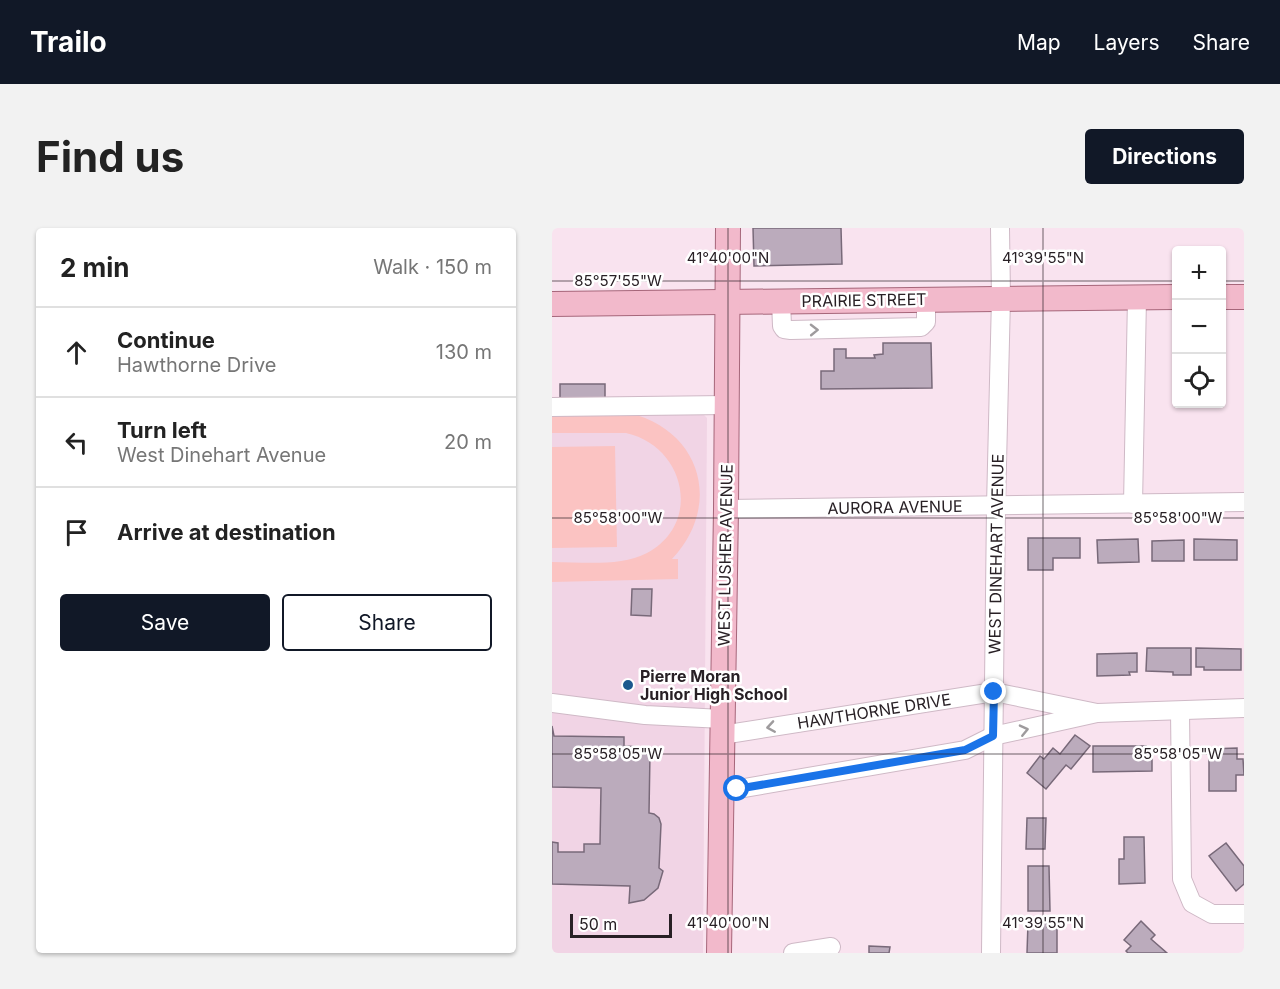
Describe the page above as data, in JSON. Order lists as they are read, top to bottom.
{
  "streets": {
    "main road": ["PRAIRIE STREET", "WEST LUSHER AVENUE"],
    "street": ["AURORA AVENUE", "WEST DINEHART AVENUE", "HAWTHORNE DRIVE"]
  },
  "crossings": [
    ["PRAIRIE STREET", "WEST DINEHART AVENUE"],
    ["PRAIRIE STREET", "WEST LUSHER AVENUE"],
    ["AURORA AVENUE", "WEST DINEHART AVENUE"],
    ["AURORA AVENUE", "WEST LUSHER AVENUE"],
    ["WEST DINEHART AVENUE", "HAWTHORNE DRIVE"],
    ["WEST LUSHER AVENUE", "HAWTHORNE DRIVE"]
  ],
  "places": ["Pierre Moran Junior High School"],
  "scale_bar": "50 m",
  "page": {
    "header": "Trailo",
    "nav": ["Map", "Layers", "Share"],
    "buttons": [
      "Directions",
      ["Save", "Share"]
    ],
    "title": "Find us",
    "heading": ["2 min", "Walk · 150 m"],
    "map_buttons": ["+", "−"],
    "list": [
      ["Continue", "Hawthorne Drive", "130 m"],
      ["Turn left", "West Dinehart Avenue", "20 m"],
      "Arrive at destination"
    ],
    "scale": "50 m"
  },
  "coordinates": [
    "41°40'00\"N",
    "41°39'55\"N",
    "85°57'55\"W",
    "85°58'00\"W",
    "85°58'05\"W"
  ]
}
